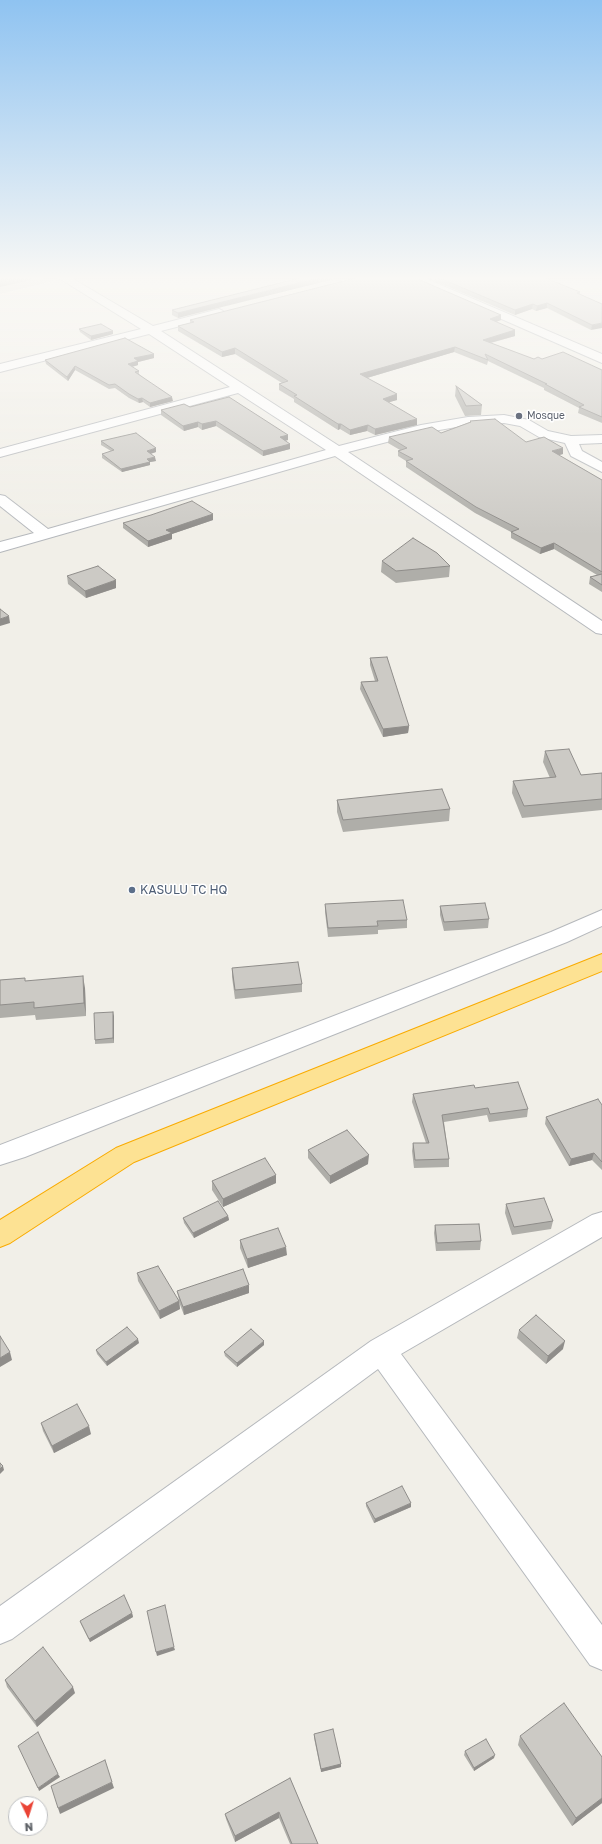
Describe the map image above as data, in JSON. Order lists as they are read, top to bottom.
{
  "places": ["Mosque", "KASULU TC HQ"],
  "north": "bottom"
}
